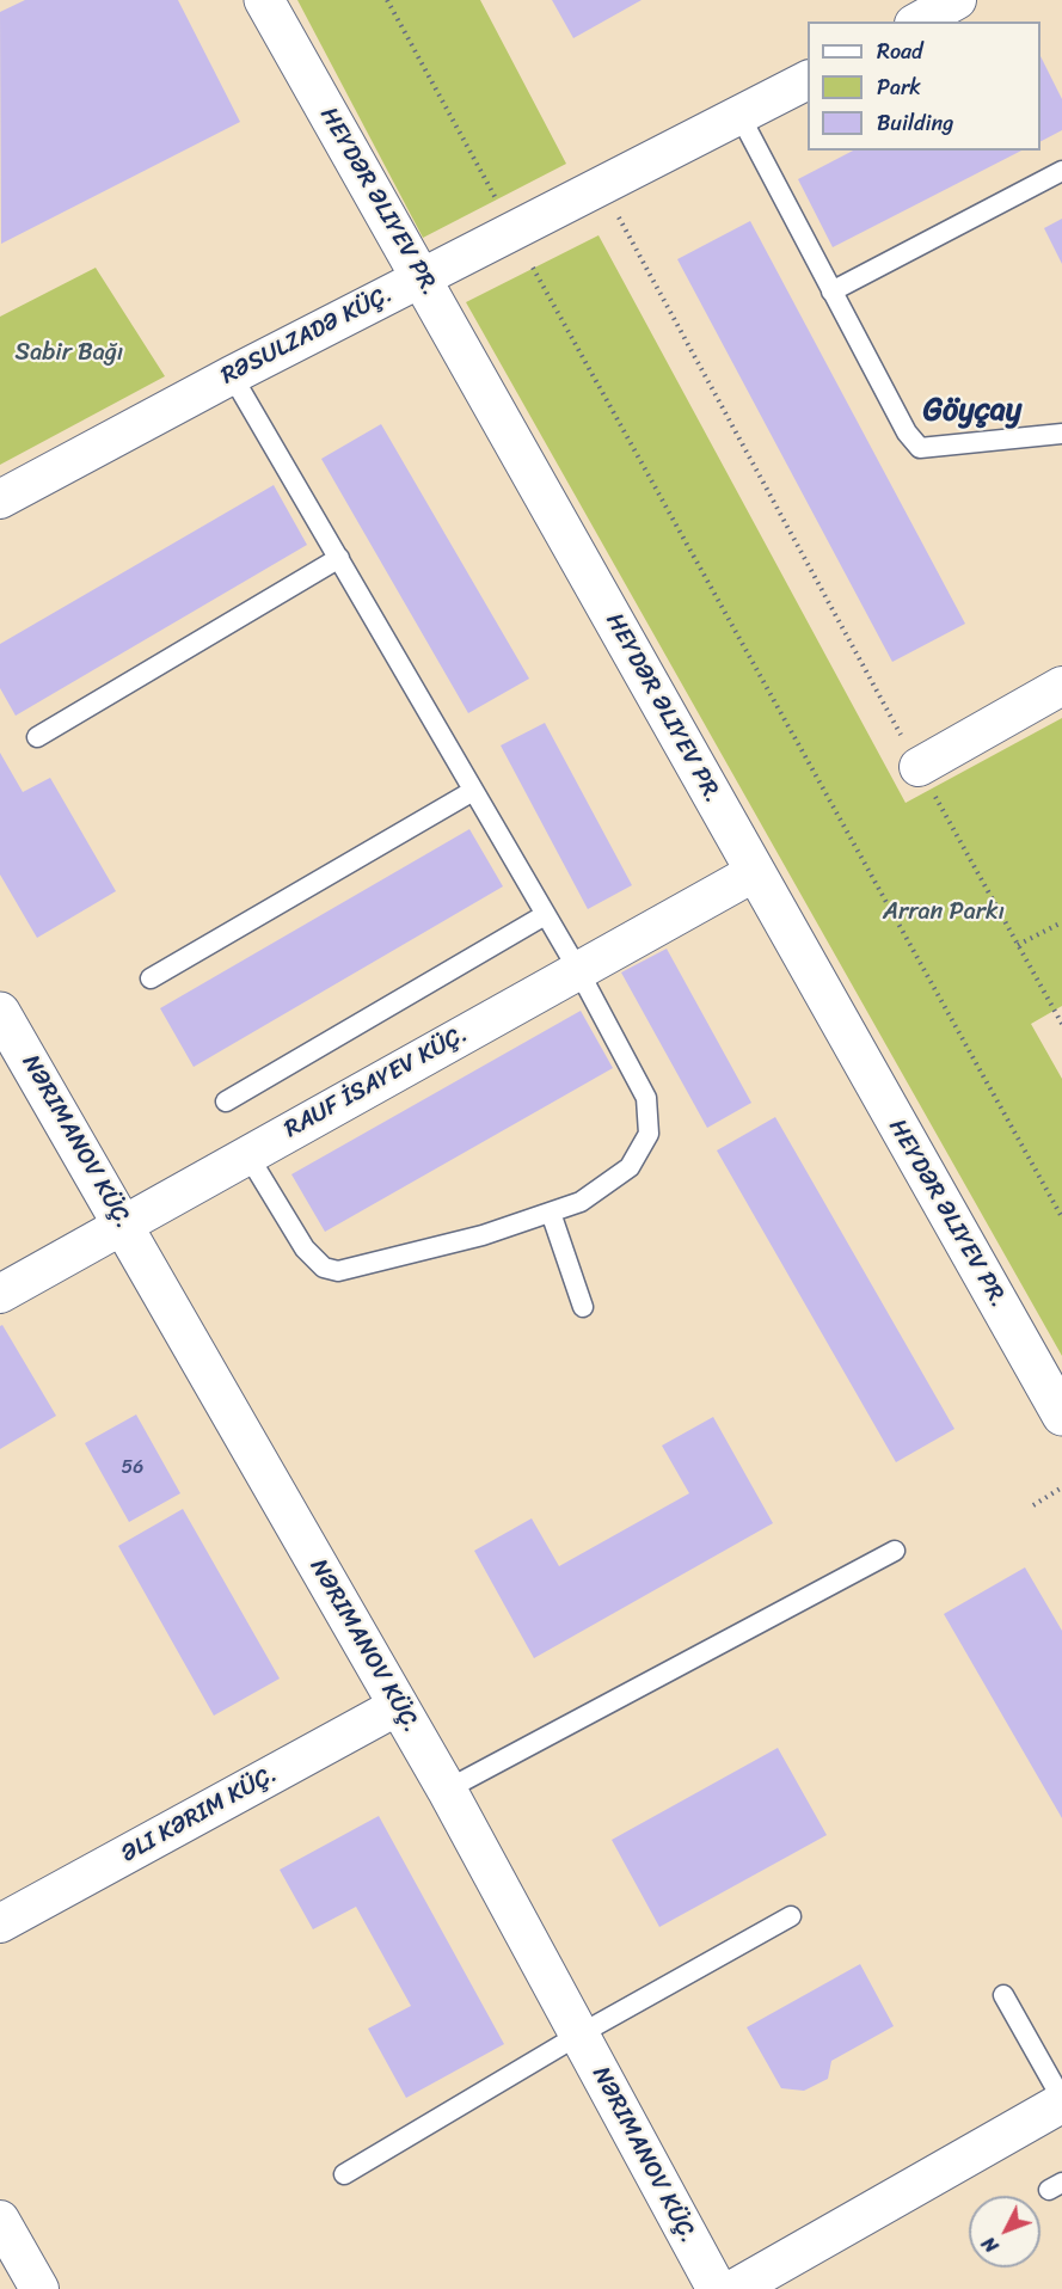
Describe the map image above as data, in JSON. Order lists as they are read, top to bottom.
{
  "streets": {
    "main road": ["HEYDƏR ƏLIYEV PR.", "NƏRIMANOV KÜÇ."],
    "street": ["RƏSULZADƏ KÜÇ.", "RAUF İSAYEV KÜÇ.", "ƏLI KƏRIM KÜÇ."]
  },
  "crossings": [
    ["HEYDƏR ƏLIYEV PR.", "RƏSULZADƏ KÜÇ."],
    ["HEYDƏR ƏLIYEV PR.", "RAUF İSAYEV KÜÇ."],
    ["RAUF İSAYEV KÜÇ.", "NƏRIMANOV KÜÇ."],
    ["NƏRIMANOV KÜÇ.", "ƏLI KƏRIM KÜÇ."]
  ],
  "districts": ["Göyçay"],
  "parks": ["Sabir Bağı", "Arran Parkı"],
  "house_numbers": ["56"],
  "legend": ["Road", "Park", "Building"],
  "north": "bottom left"
}
